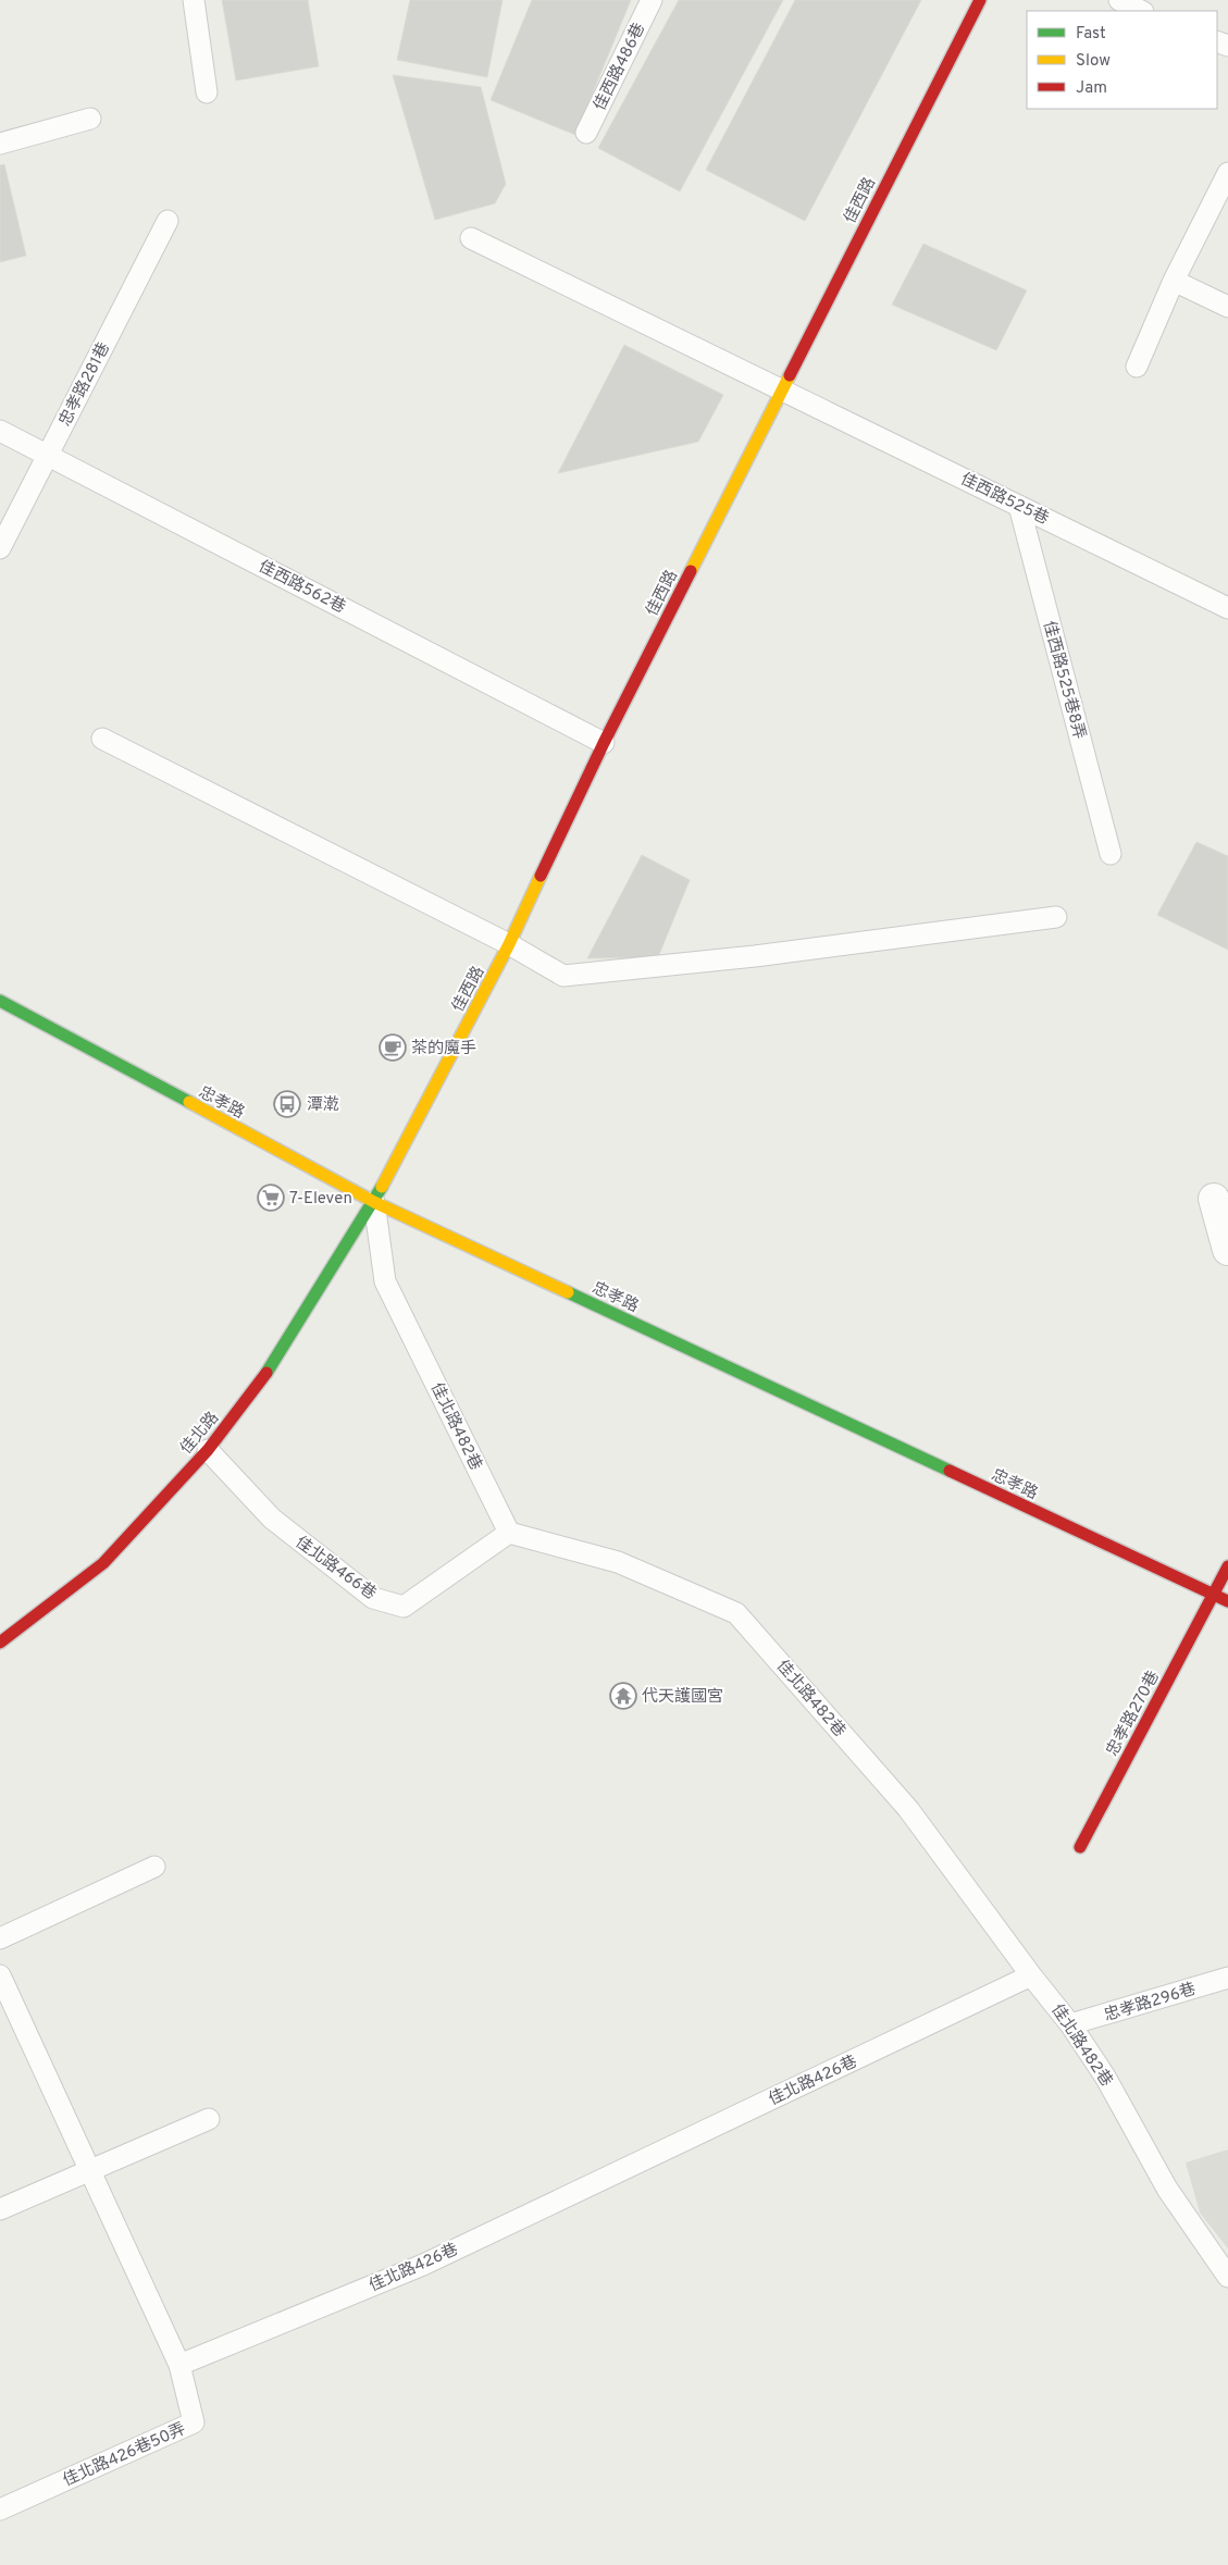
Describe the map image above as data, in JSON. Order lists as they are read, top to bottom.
{
  "streets": {
    "street": [
      "佳西路",
      "忠孝路",
      "佳北路",
      "忠孝路270巷"
    ],
    "lane": [
      "佳西路486巷",
      "忠孝路281巷",
      "佳西路525巷",
      "佳西路562巷",
      "佳西路525巷8弄",
      "佳北路482巷",
      "佳北路466巷",
      "忠孝路296巷",
      "佳北路426巷",
      "佳北路426巷50弄"
    ]
  },
  "crossings": [
    ["佳西路", "佳西路525巷"],
    ["佳西路", "佳西路562巷"],
    ["佳西路", "忠孝路"],
    ["佳西路", "佳北路482巷"],
    ["佳西路", "佳北路"],
    ["忠孝路281巷", "佳西路562巷"],
    ["佳西路525巷", "佳西路525巷8弄"],
    ["忠孝路", "佳北路482巷"],
    ["忠孝路", "佳北路"],
    ["忠孝路", "忠孝路270巷"],
    ["佳北路482巷", "佳北路"],
    ["佳北路482巷", "佳北路466巷"],
    ["佳北路482巷", "忠孝路296巷"],
    ["佳北路482巷", "佳北路426巷"],
    ["佳北路", "佳北路466巷"],
    ["佳北路426巷", "佳北路426巷50弄"]
  ],
  "places": {
    "cafe": ["茶的魔手"],
    "bus stop": ["潭漧"],
    "supermarket": ["7-Eleven"],
    "temple": ["代天護國宮"]
  },
  "legend": ["Fast", "Slow", "Jam"]
}
